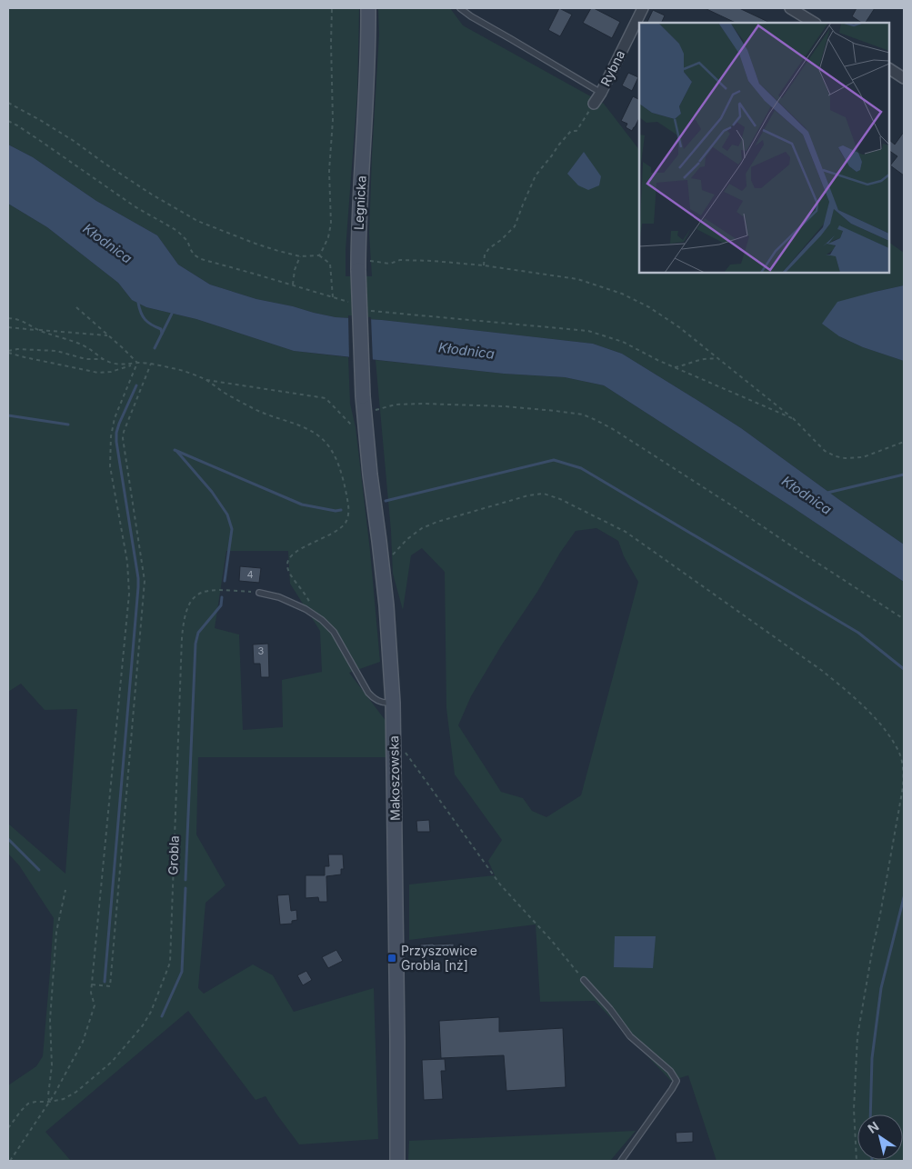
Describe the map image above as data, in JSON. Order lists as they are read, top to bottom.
{
  "streets": {
    "main road": ["Legnicka", "Makoszowska"],
    "street": ["Rybna"],
    "path": ["Grobla"]
  },
  "crossings": [
    ["Legnicka", "Makoszowska"]
  ],
  "water": ["Kłodnica"],
  "places": {
    "transit": ["Przyszowice Grobla [nż]"]
  },
  "house_numbers": ["4", "3"],
  "north": "top left"
}
